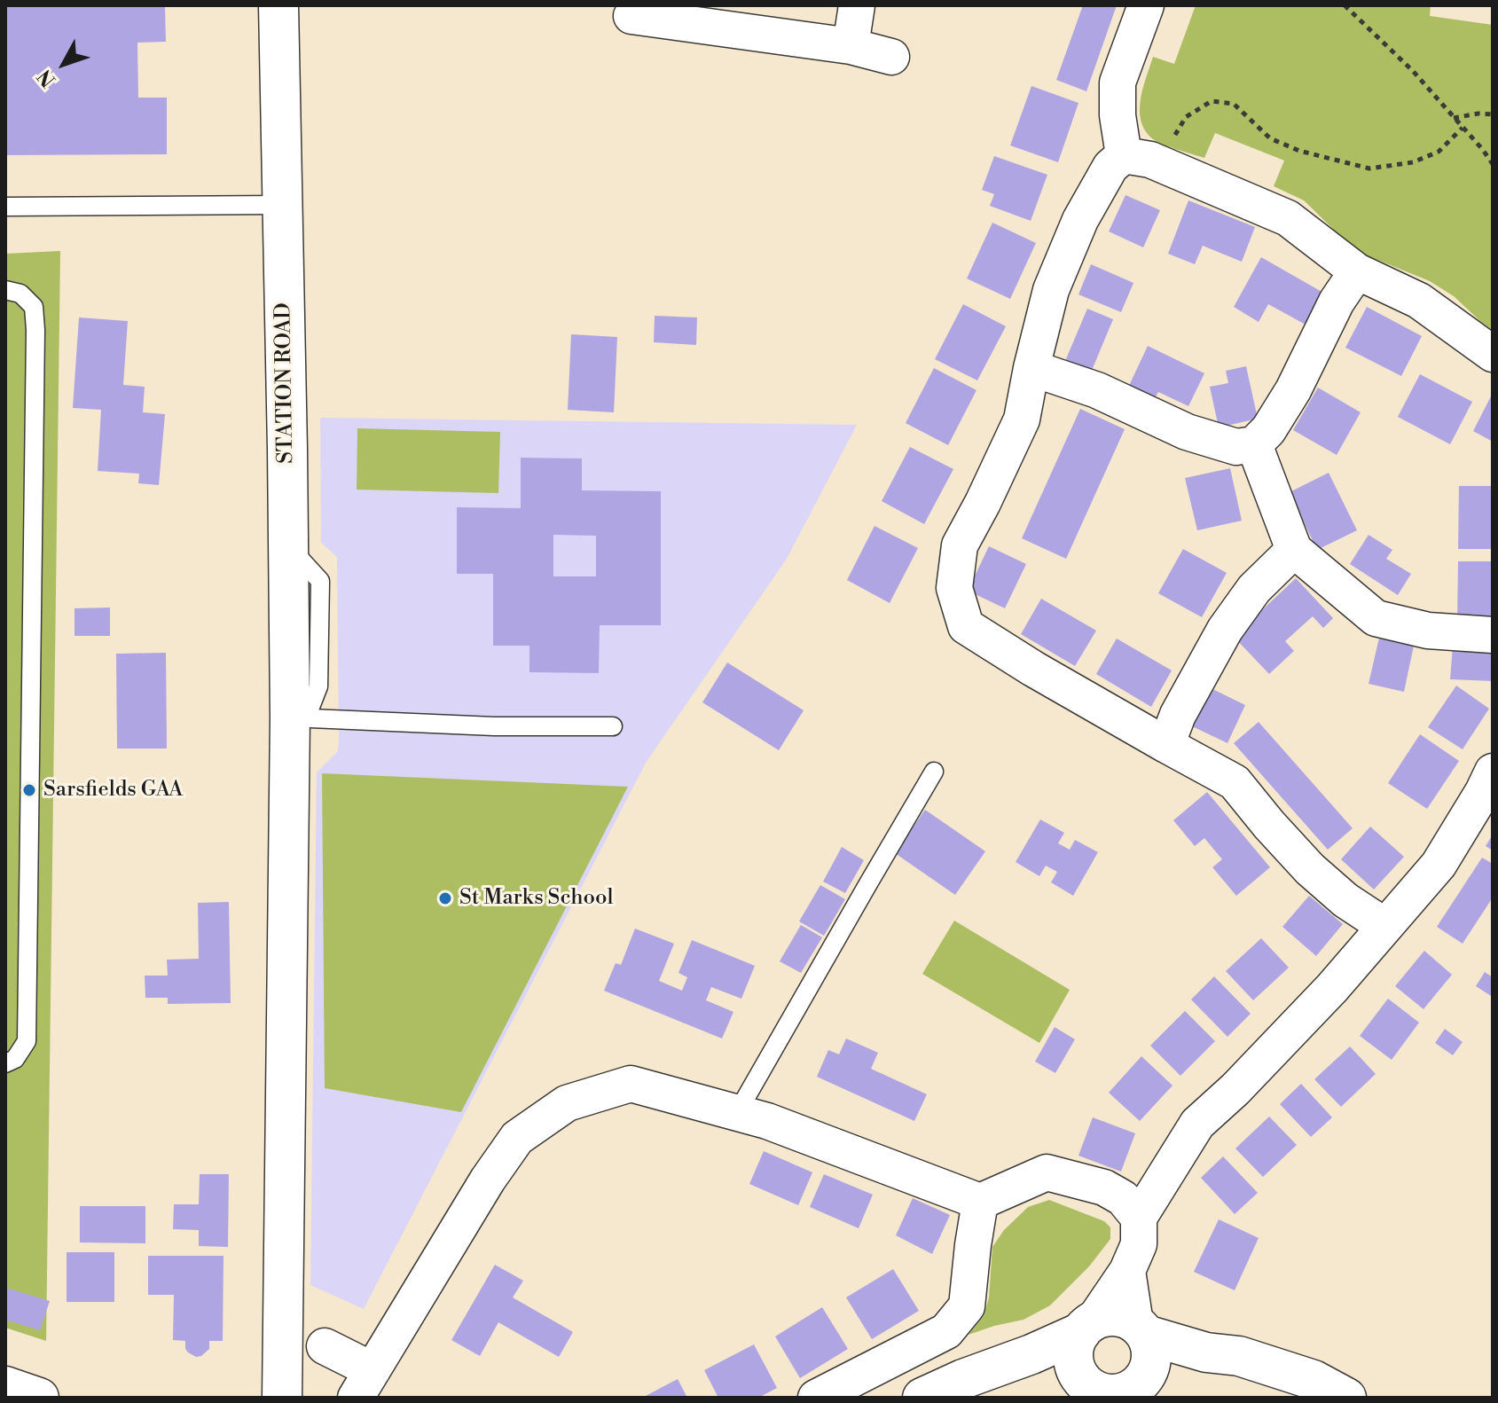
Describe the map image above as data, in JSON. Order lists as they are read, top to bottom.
{
  "streets": {
    "main road": ["STATION ROAD"]
  },
  "places": ["Sarsfields GAA", "St Marks School"],
  "north": "bottom left"
}
